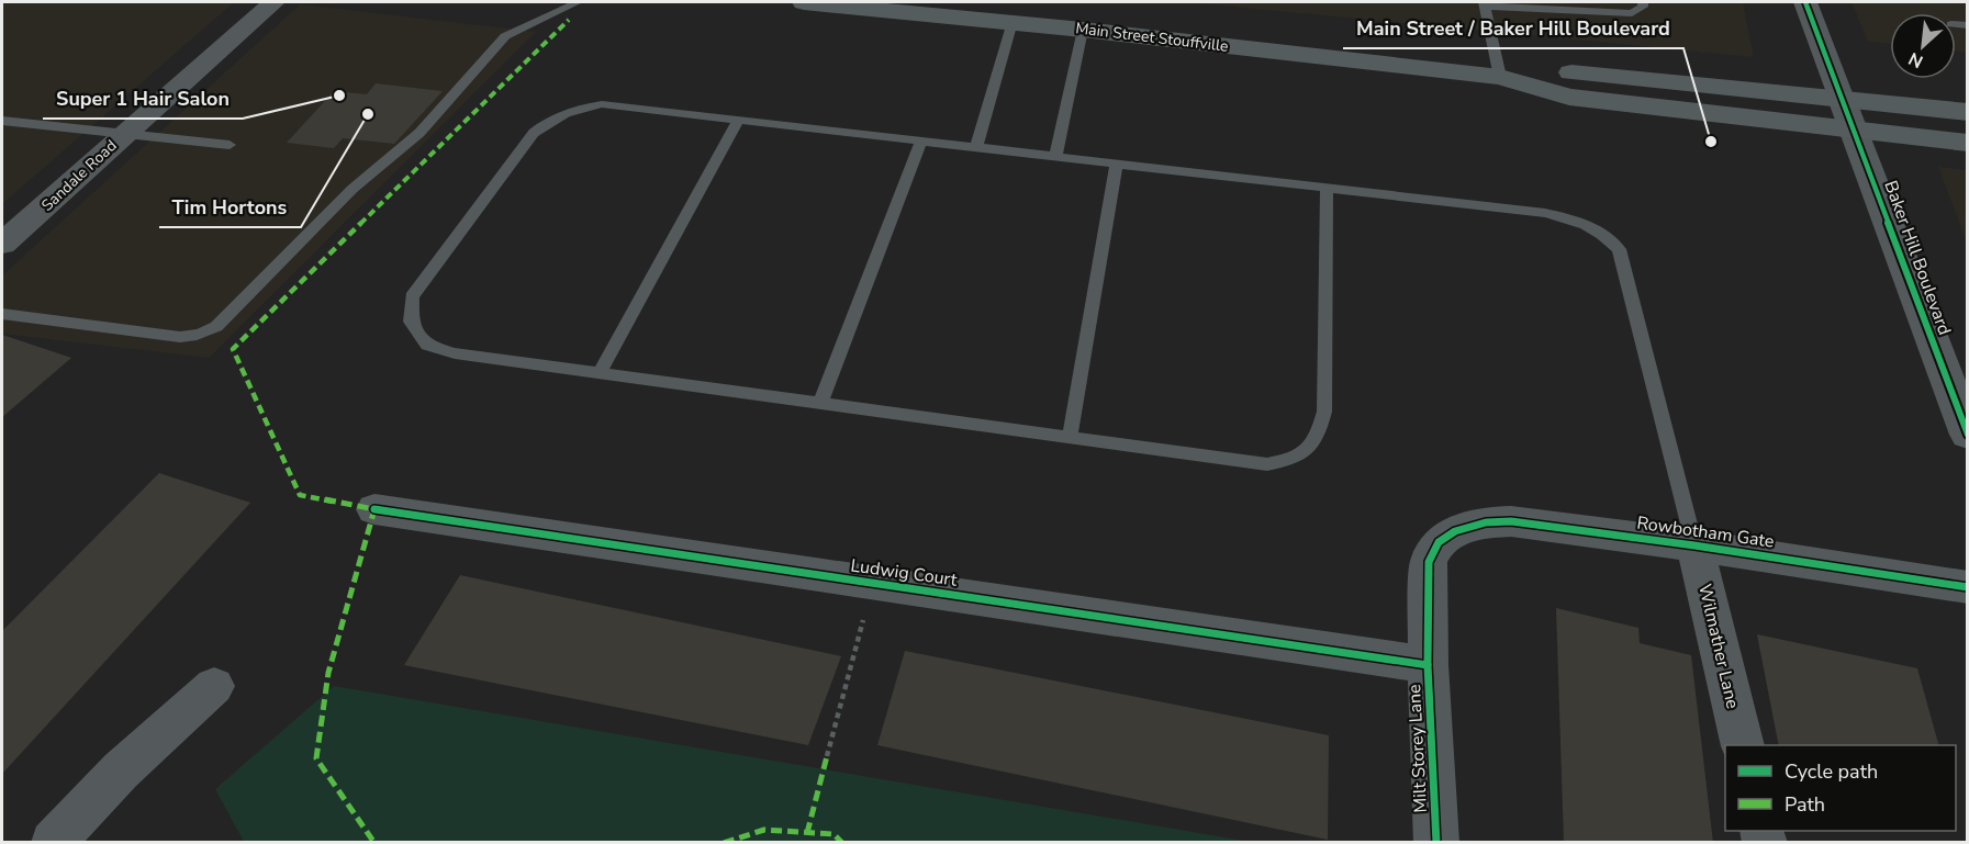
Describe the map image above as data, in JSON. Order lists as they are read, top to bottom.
{
  "streets": {
    "main road": ["Main Street Stouffville"],
    "street": [
      "Sandale Road",
      "Baker Hill Boulevard",
      "Rowbotham Gate",
      "Ludwig Court",
      "Wilmather Lane",
      "Milt Storey Lane"
    ]
  },
  "crossings": [
    ["Main Street Stouffville", "Baker Hill Boulevard"],
    ["Rowbotham Gate", "Wilmather Lane"],
    ["Rowbotham Gate", "Milt Storey Lane"],
    ["Ludwig Court", "Milt Storey Lane"]
  ],
  "places": ["Super 1 Hair Salon", "Tim Hortons", "Main Street / Baker Hill Boulevard"],
  "legend": ["Cycle path", "Path"],
  "north": "bottom left"
}
